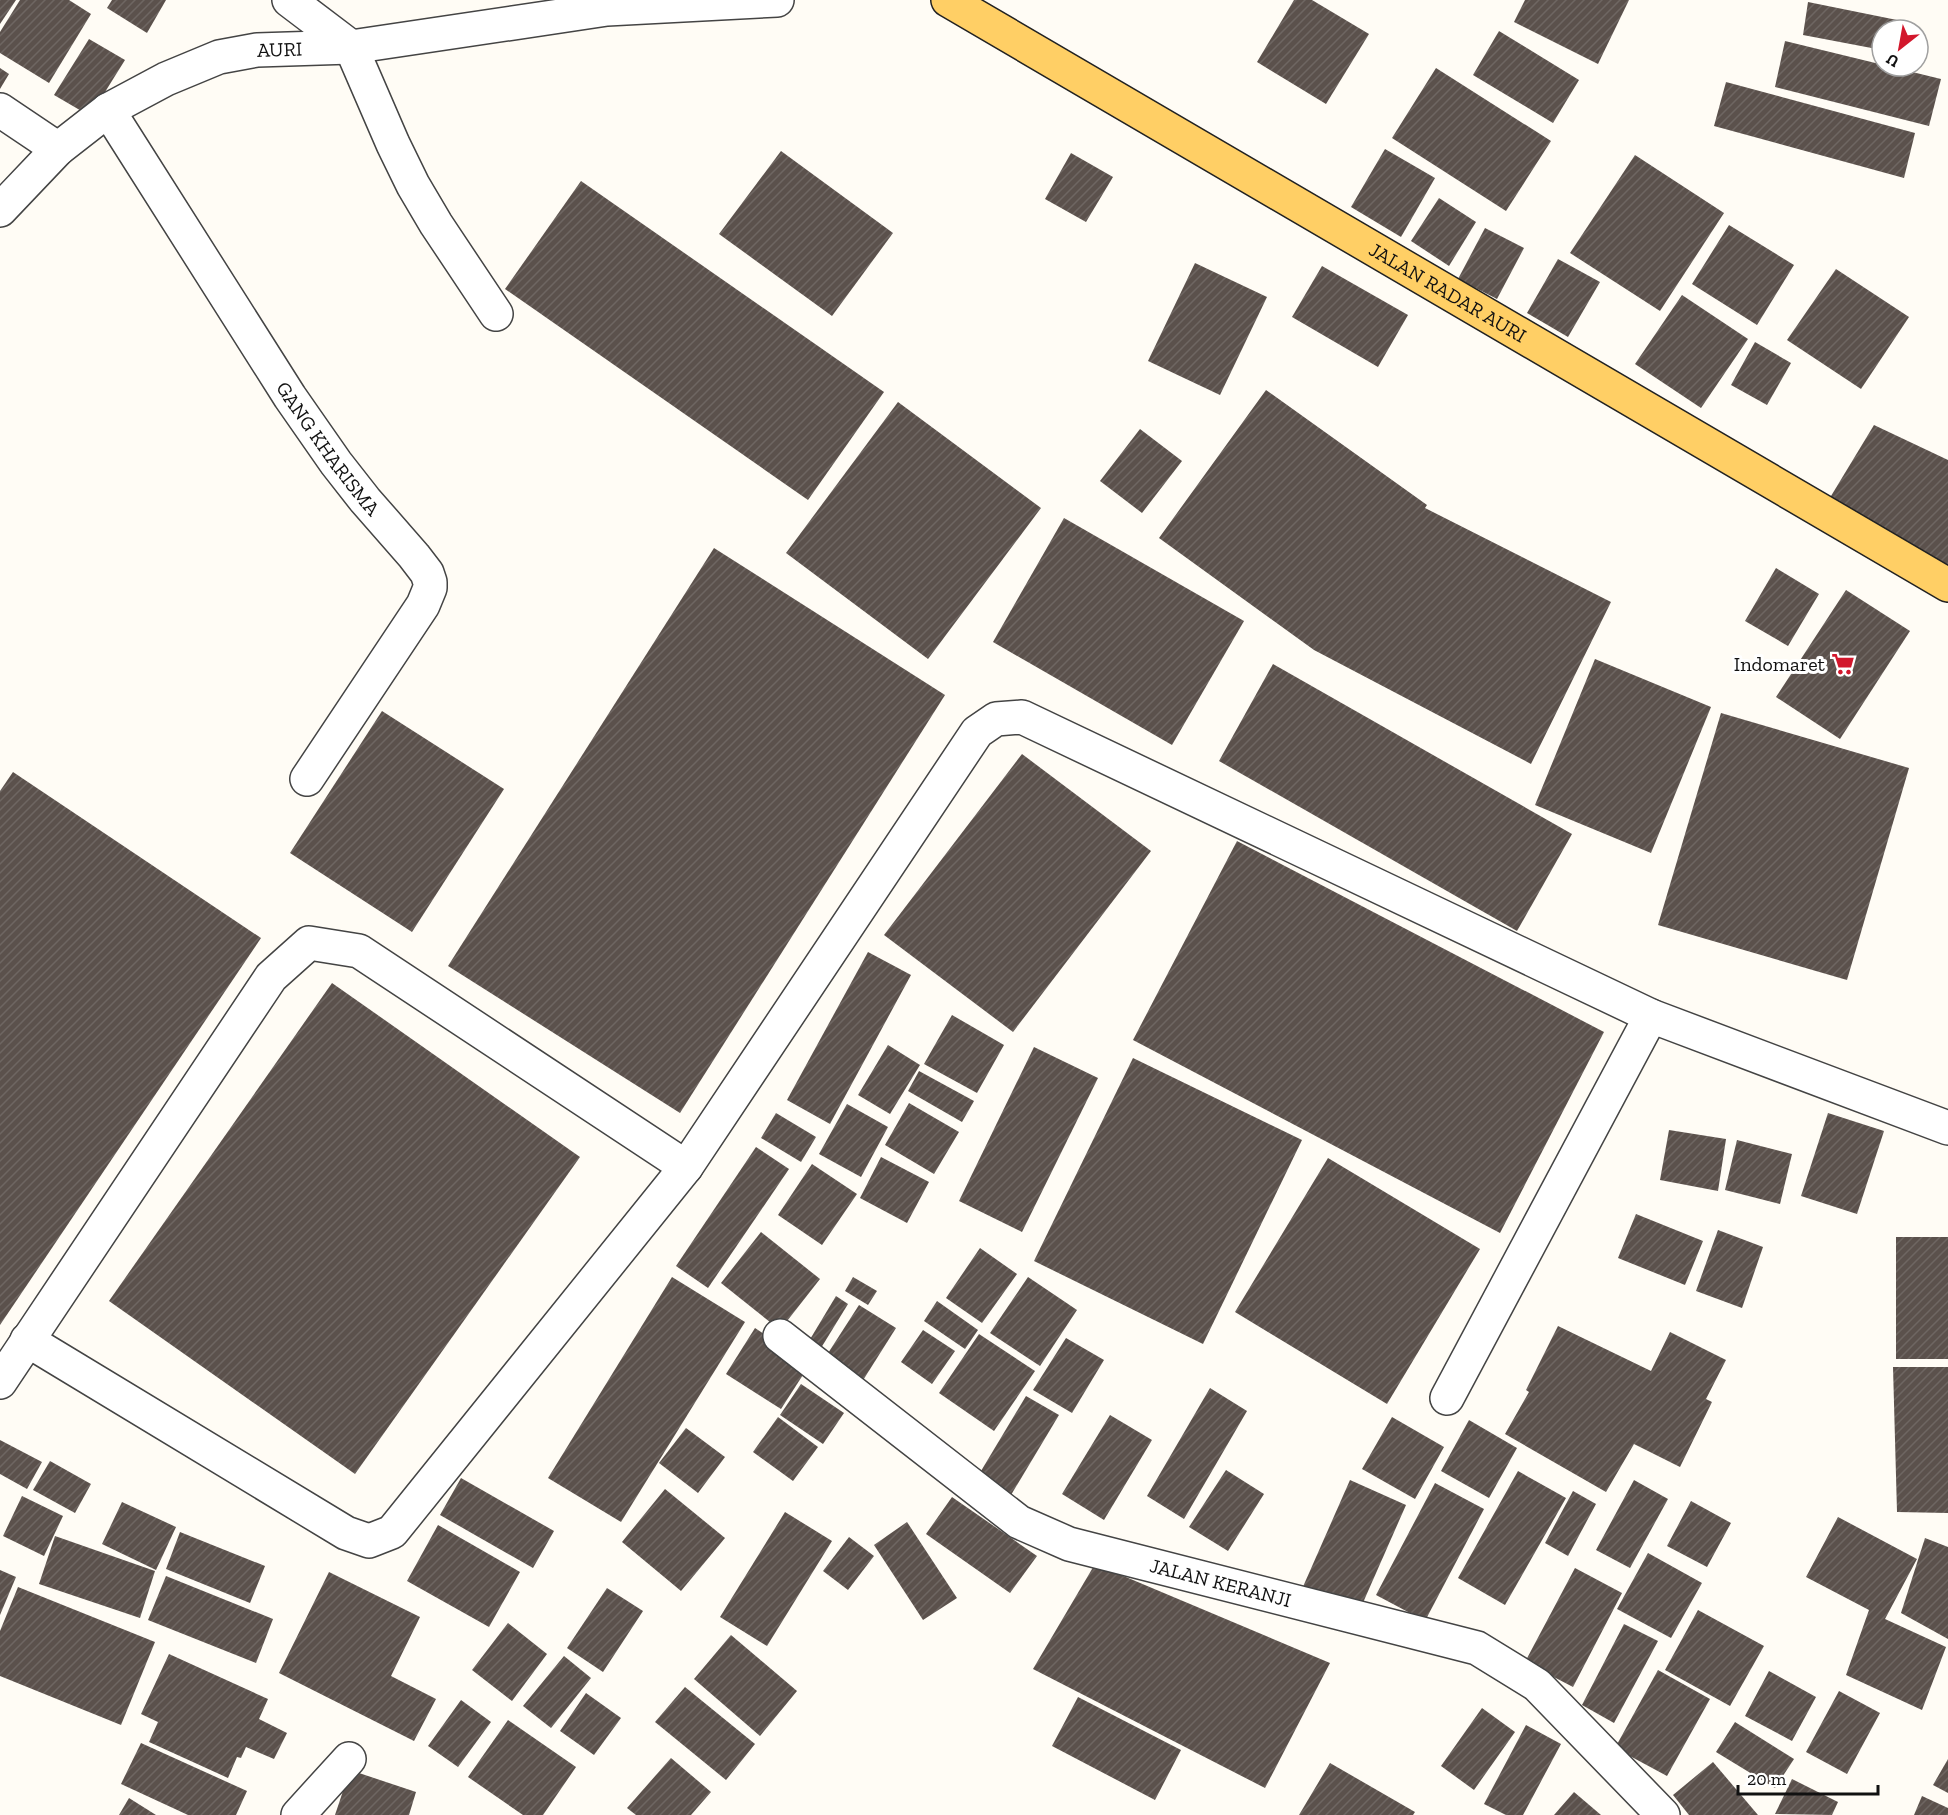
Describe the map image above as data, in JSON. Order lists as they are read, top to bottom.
{
  "streets": {
    "main road": ["JALAN RADAR AURI"],
    "street": ["AURI", "GANG KHARISMA", "JALAN KERANJI"]
  },
  "crossings": [
    ["AURI", "GANG KHARISMA"]
  ],
  "places": {
    "supermarket": ["Indomaret"]
  },
  "scale_bar": "20 m",
  "north": "bottom left"
}
